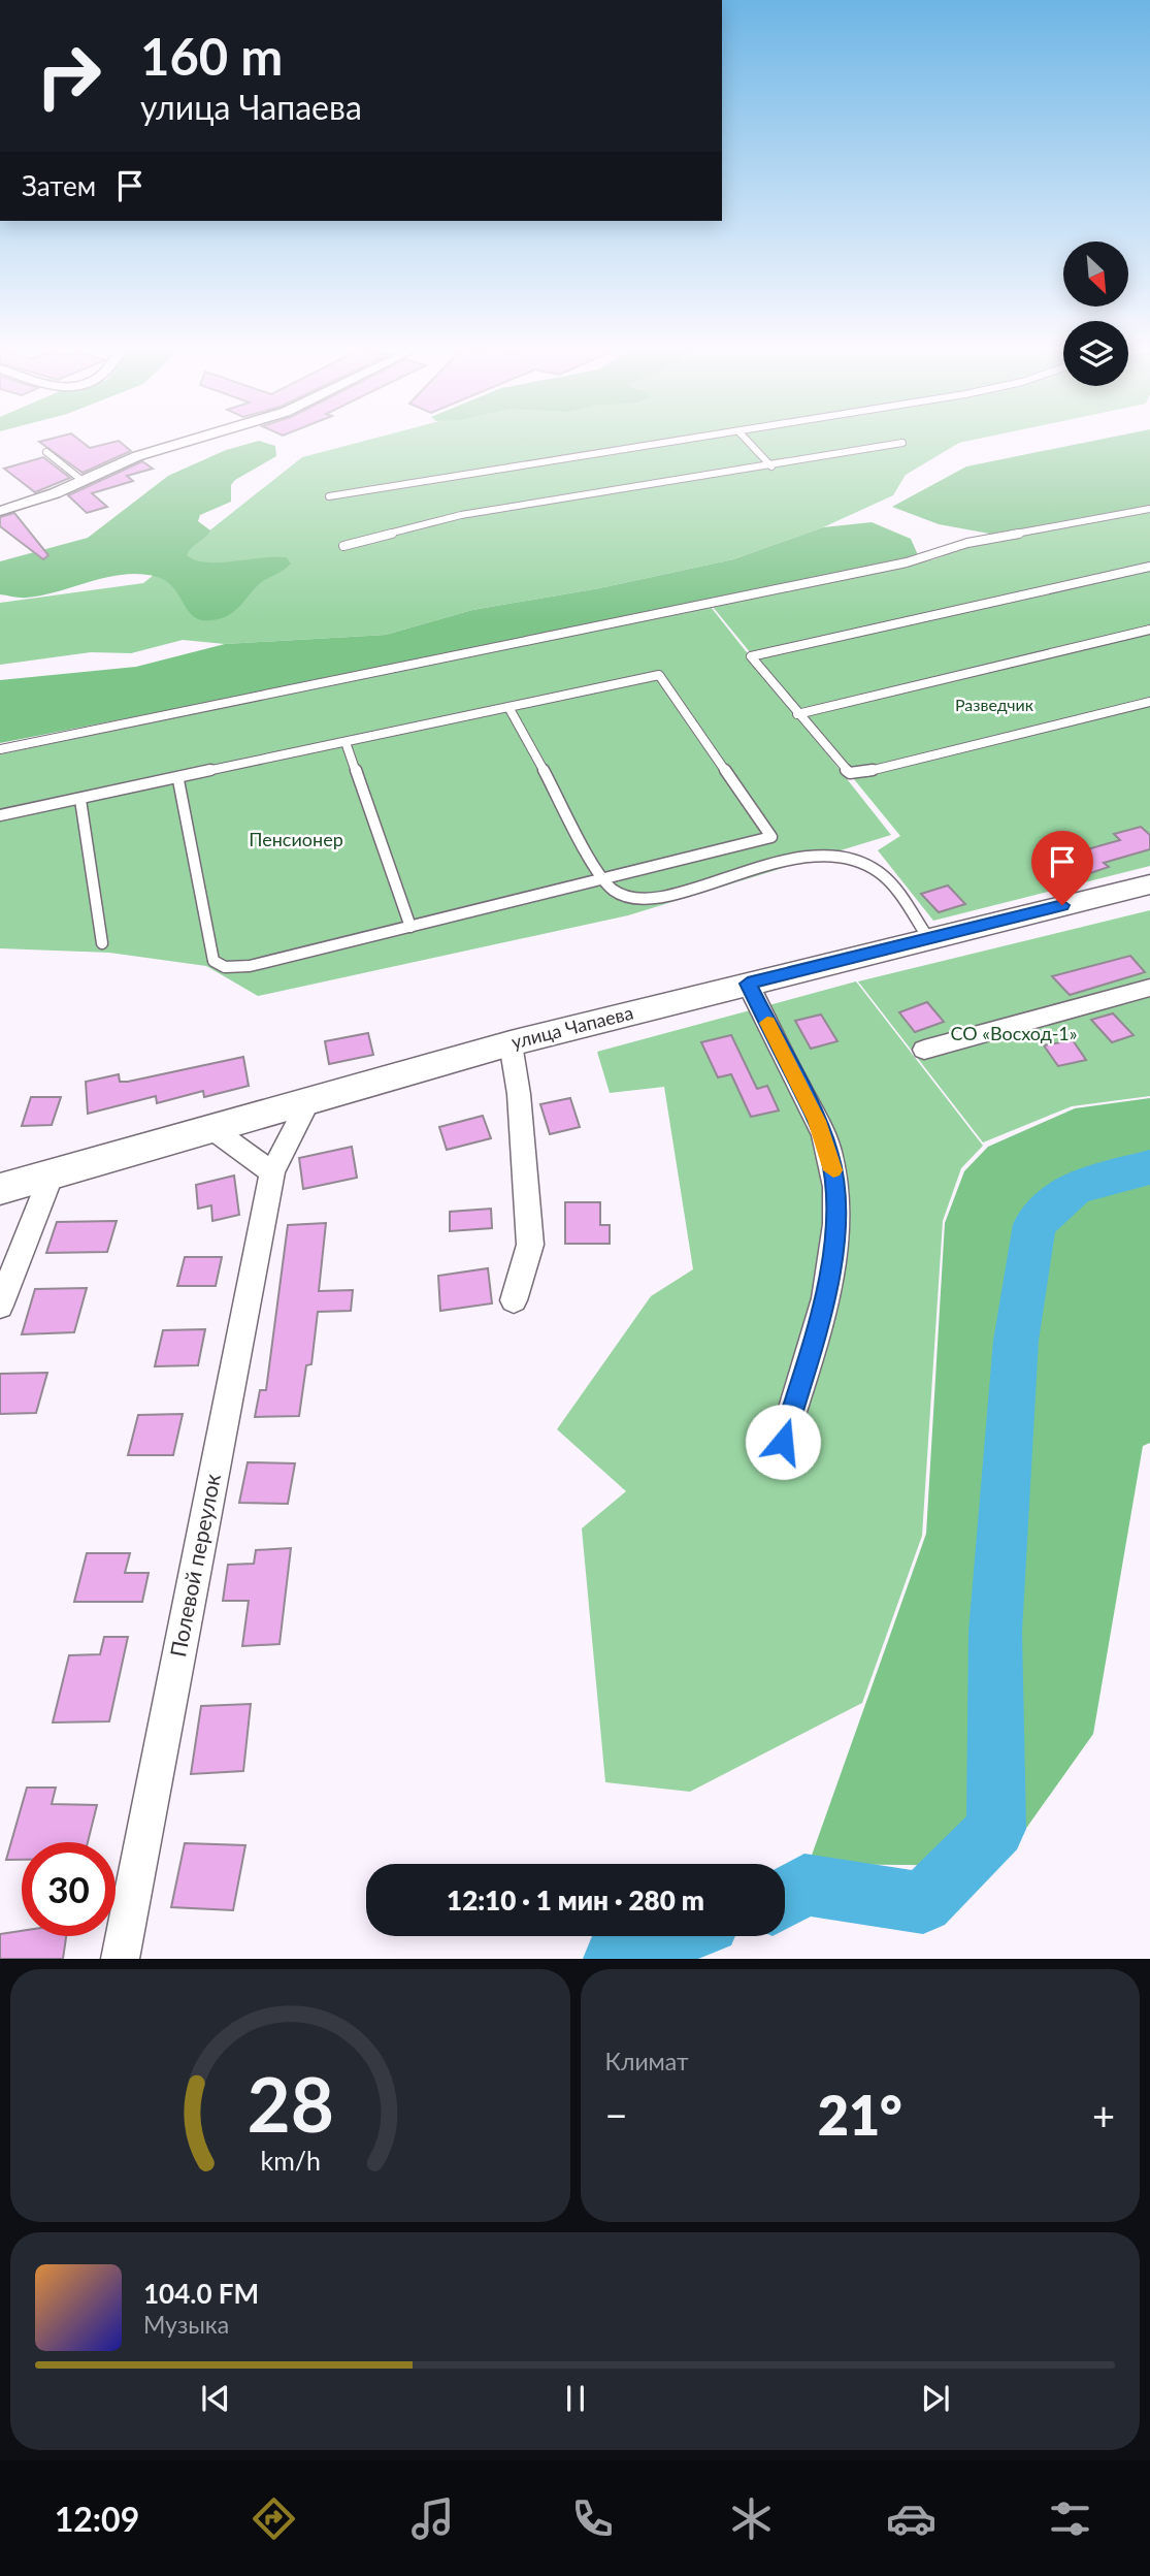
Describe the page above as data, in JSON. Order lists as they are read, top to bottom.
{
  "streets": {
    "street": ["улица Чапаева", "Полевой переулок"]
  },
  "crossings": [
    ["улица Чапаева", "Полевой переулок"]
  ],
  "parks": ["Разведчик", "Пенсионер", "СО «Восход-1»"],
  "north": "bottom right",
  "page": {
    "turn": ["160 m", "улица Чапаева"],
    "then": "Затем",
    "limit": "30",
    "trip": "12:10 · 1 мин · 280 m",
    "tile": "Климат",
    "heat": ["−", "21°", "+"],
    "song": ["104.0 FM", "Музыка"],
    "tabs": "12:09",
    "gauge": ["28", "km/h"]
  }
}
